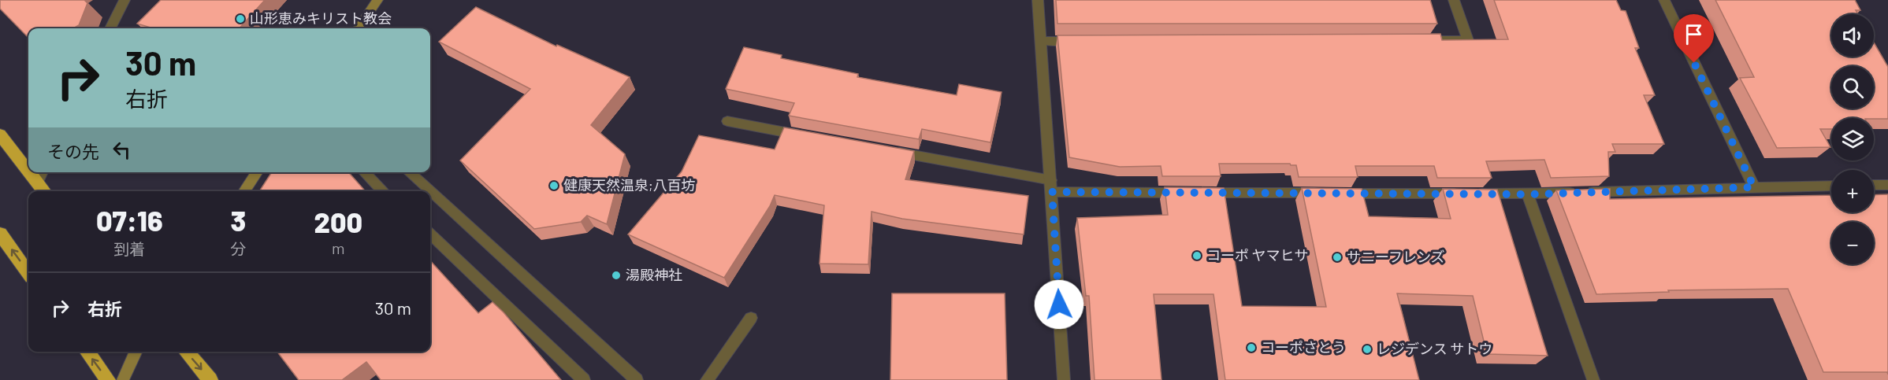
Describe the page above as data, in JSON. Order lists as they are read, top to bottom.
{
  "places": [
    "山形恵みキリスト教会",
    "健康天然温泉;八百坊",
    "コーポ ヤマヒサ",
    "サニーフレンズ",
    "湯殿神社",
    "コーポさとう",
    "レジデンス サトウ"
  ],
  "page": {
    "map_buttons": ["+", "−"],
    "turn": ["30 m", "右折"],
    "then": "その先",
    "eta": [
      "07:16",
      "到着",
      "3",
      "分",
      "200",
      "m"
    ],
    "list": [
      {
        "name": "右折",
        "value": "30 m"
      }
    ]
  }
}
